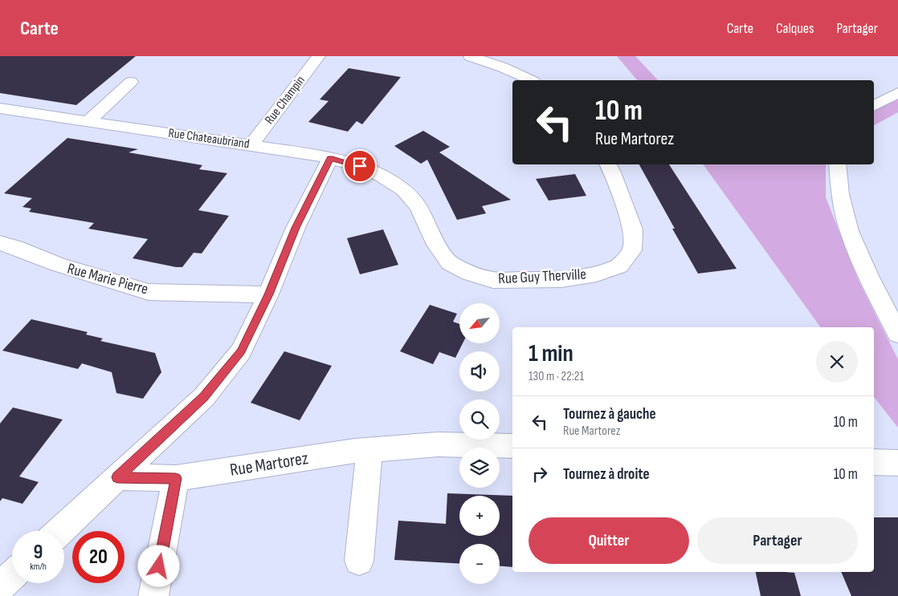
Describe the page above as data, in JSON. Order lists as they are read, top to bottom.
{
  "streets": {
    "street": [
      "Rue Champin",
      "Rue Chateaubriand",
      "Rue Guy Therville",
      "Rue Marie Pierre",
      "Rue Martorez"
    ]
  },
  "crossings": [
    ["Rue Champin", "Rue Chateaubriand"],
    ["Rue Chateaubriand", "Rue Guy Therville"]
  ],
  "north": "bottom left",
  "page": {
    "header": "Carte",
    "nav": ["Carte", "Calques", "Partager"],
    "turn": ["10 m", "Rue Martorez"],
    "map_buttons": ["+", "−"],
    "heading": ["1 min", "130 m · 22:21"],
    "list": [
      {
        "name": "Tournez à gauche",
        "note": "Rue Martorez",
        "value": "10 m"
      },
      {
        "name": "Tournez à droite",
        "value": "10 m"
      }
    ],
    "buttons": ["Quitter", "Partager"],
    "speed": "9 km/h",
    "limit": "20"
  }
}
